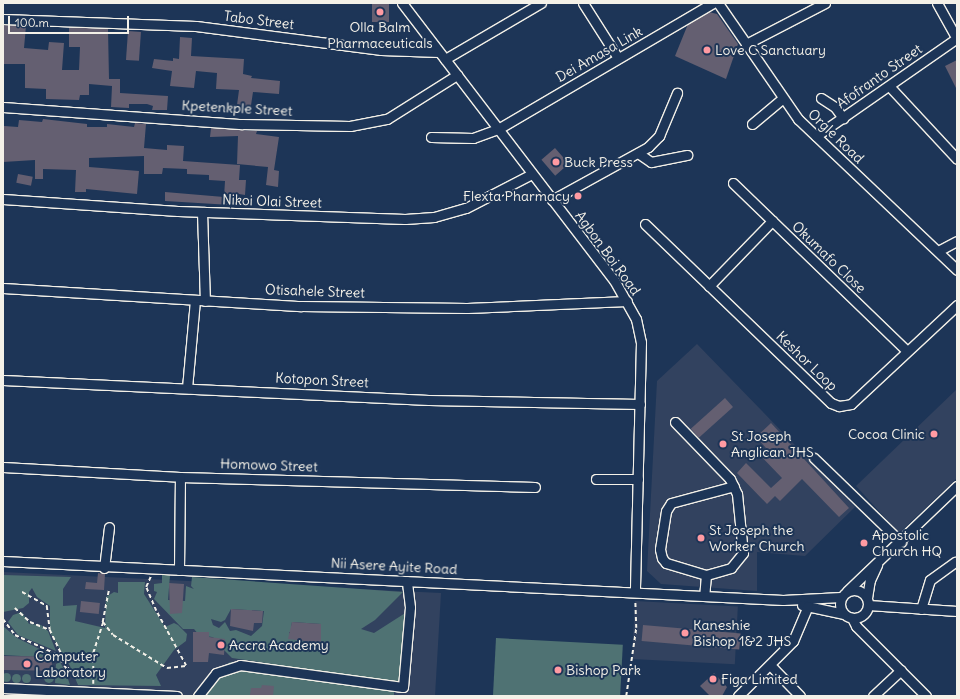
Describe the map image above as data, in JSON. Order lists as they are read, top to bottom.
{
  "streets": {
    "street": [
      "Tabo Street",
      "Dei Amasa Link",
      "Afofranto Street",
      "Kpetenkple Street",
      "Orgle Road",
      "Nikoi Olai Street",
      "Agbon Boi Road",
      "Okumafo Close",
      "Otisahele Street",
      "Keshor Loop",
      "Kotopon Street",
      "Homowo Street",
      "Nii Asere Ayite Road"
    ]
  },
  "crossings": [
    ["Tabo Street", "Agbon Boi Road"],
    ["Dei Amasa Link", "Agbon Boi Road"],
    ["Afofranto Street", "Orgle Road"],
    ["Kpetenkple Street", "Agbon Boi Road"],
    ["Nikoi Olai Street", "Agbon Boi Road"],
    ["Agbon Boi Road", "Otisahele Street"],
    ["Agbon Boi Road", "Kotopon Street"],
    ["Agbon Boi Road", "Nii Asere Ayite Road"],
    ["Okumafo Close", "Keshor Loop"]
  ],
  "places": [
    "Olla Balm Pharmaceuticals",
    "Love C Sanctuary",
    "Buck Press",
    "Flexta Pharmacy",
    "Cocoa Clinic",
    "St Joseph Anglican JHS",
    "St Joseph the Worker Church",
    "Apostolic Church HQ",
    "Kaneshie Bishop 1&2 JHS",
    "Accra Academy",
    "Computer Laboratory",
    "Bishop Park",
    "Figa Limited"
  ],
  "scale_bar": "100 m"
}
